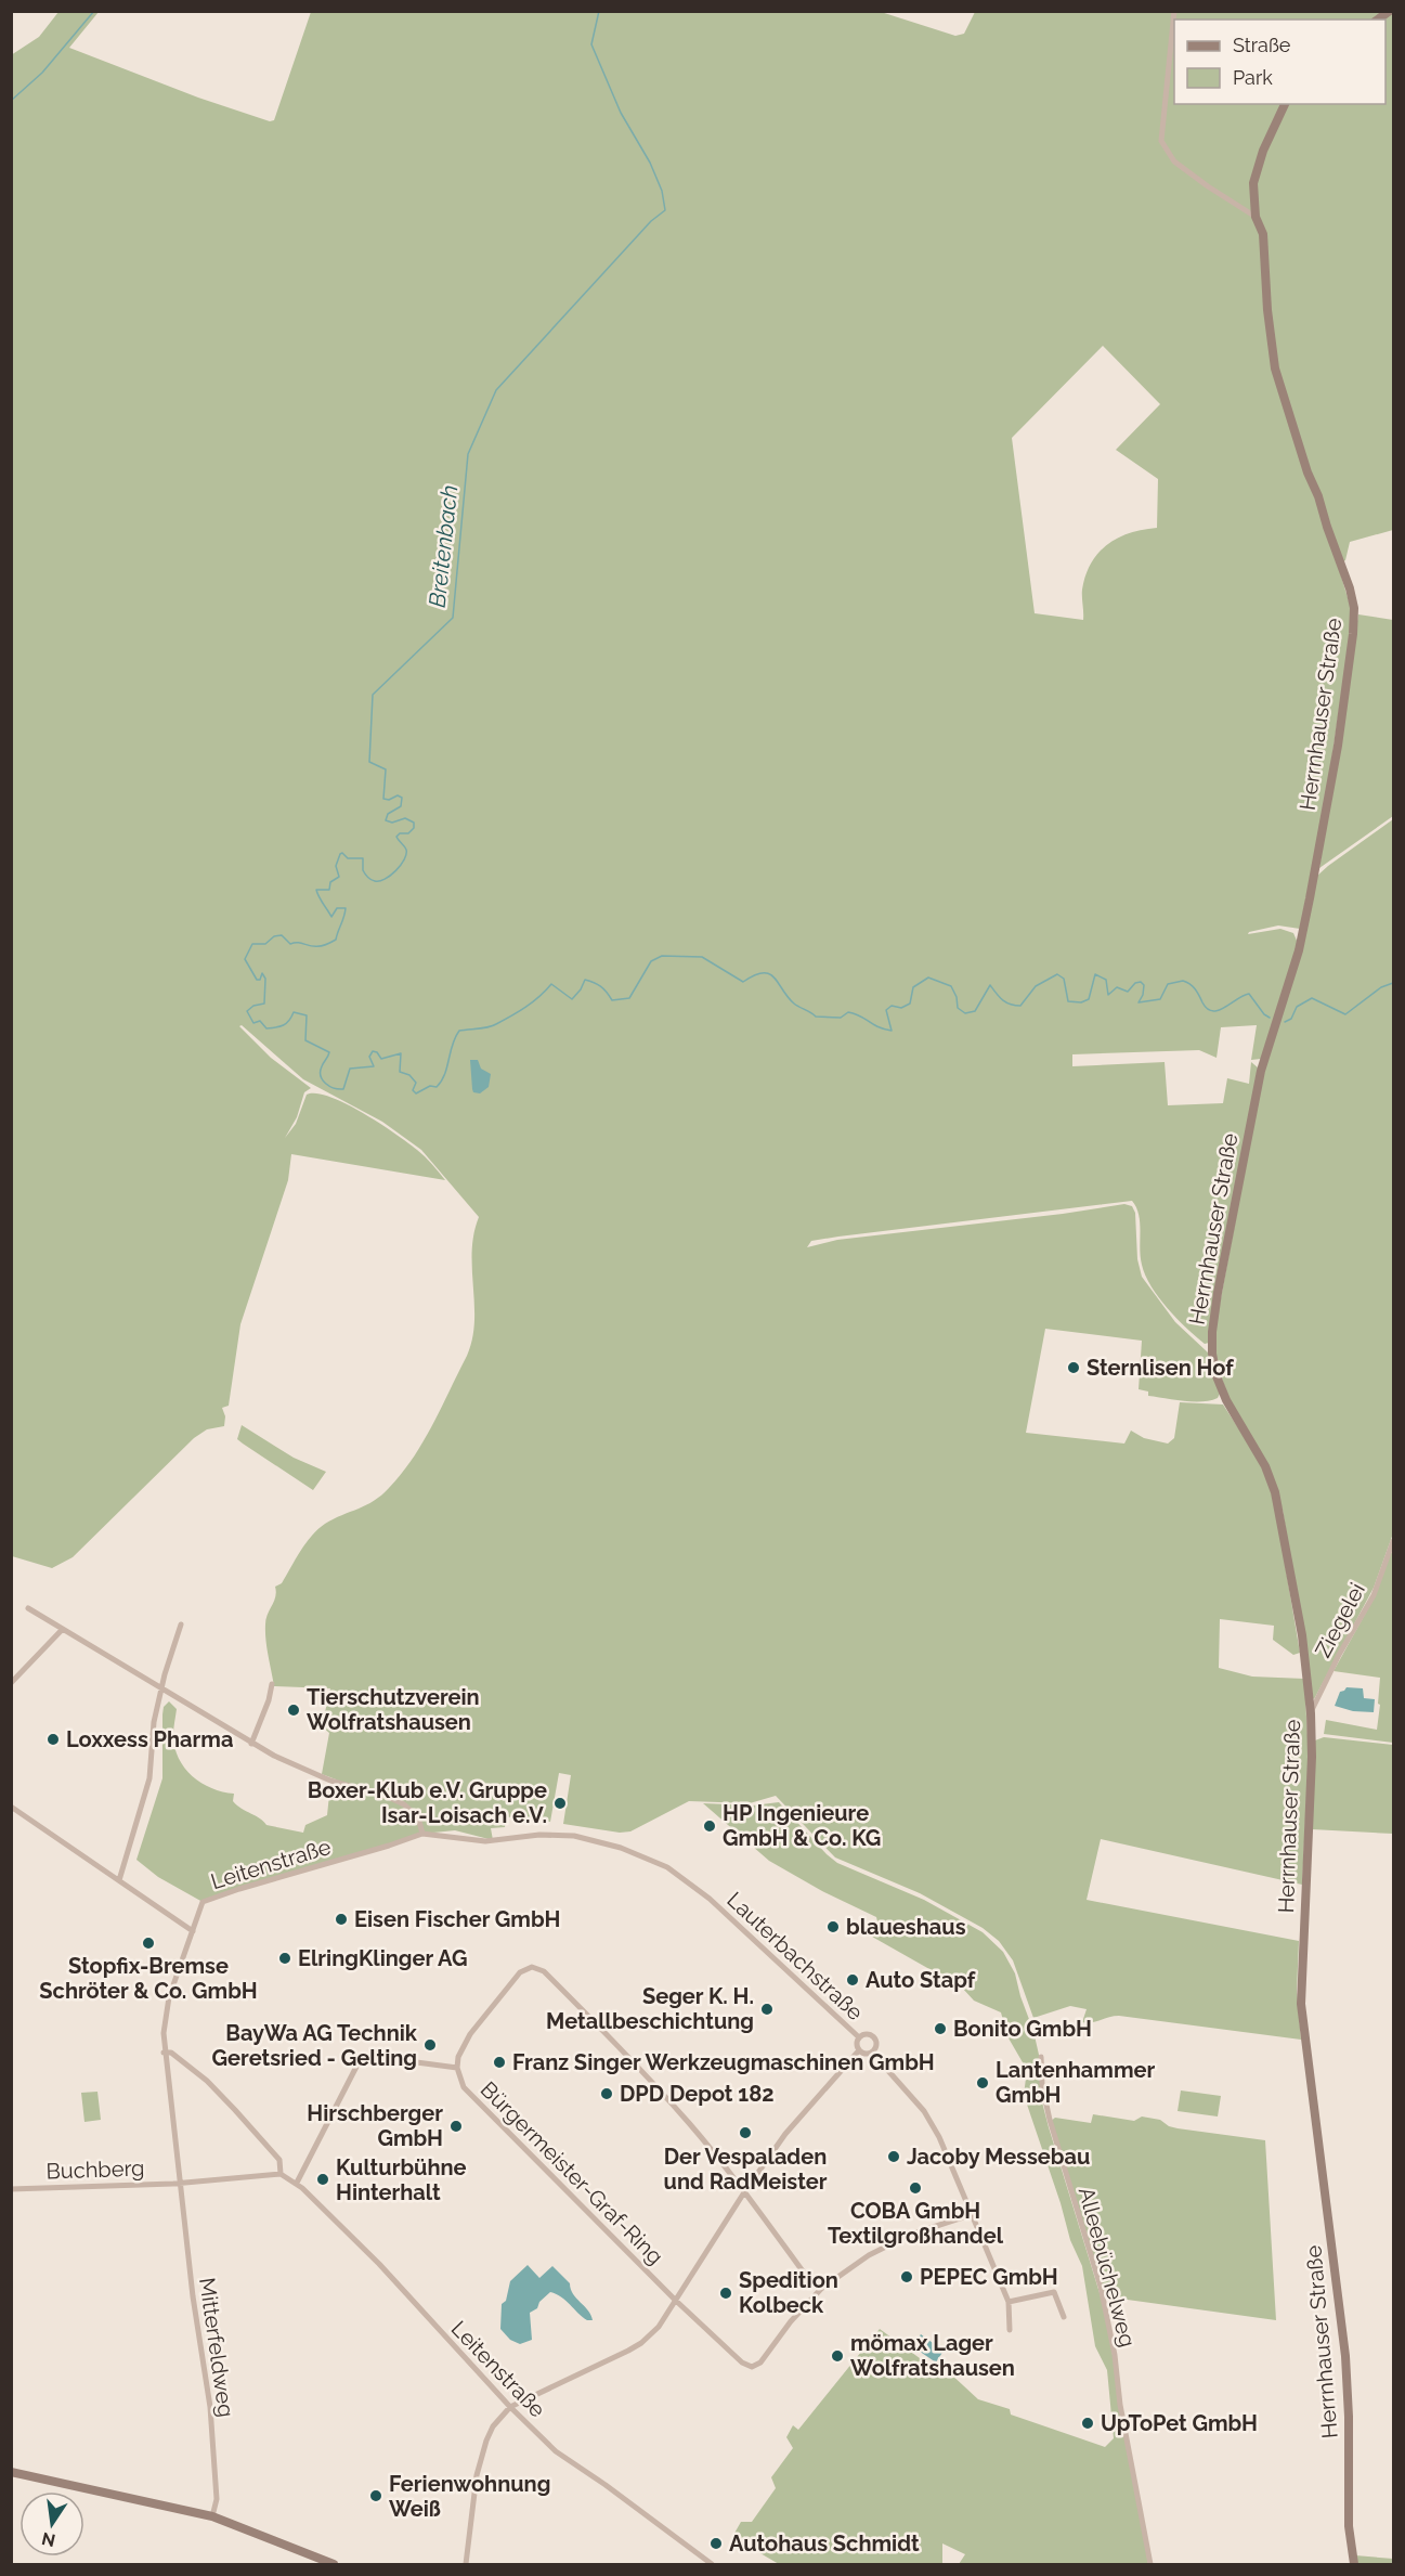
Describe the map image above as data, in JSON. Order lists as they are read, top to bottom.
{
  "streets": {
    "street": [
      "Herrnhauser Straße",
      "Ziegelei",
      "Leitenstraße",
      "Lauterbachstraße",
      "Buchberg",
      "Bürgermeister-Graf-Ring",
      "Alleebüchelweg",
      "Mitterfeldweg"
    ]
  },
  "crossings": [
    ["Herrnhauser Straße", "Ziegelei"],
    ["Leitenstraße", "Lauterbachstraße"],
    ["Leitenstraße", "Buchberg"],
    ["Leitenstraße", "Mitterfeldweg"],
    ["Lauterbachstraße", "Bürgermeister-Graf-Ring"],
    ["Buchberg", "Mitterfeldweg"]
  ],
  "water": ["Breitenbach"],
  "places": [
    "Sternlisen Hof",
    "Tierschutzverein Wolfratshausen",
    "Loxxess Pharma",
    "Boxer-Klub e.V. Gruppe Isar-Loisach e.V.",
    "HP Ingenieure GmbH & Co. KG",
    "Eisen Fischer GmbH",
    "blaueshaus",
    "Stopfix-Bremse Schröter & Co. GmbH",
    "ElringKlinger AG",
    "Auto Stapf",
    "Seger K. H. Metallbeschichtung",
    "Bonito GmbH",
    "BayWa AG Technik Geretsried - Gelting",
    "Franz Singer Werkzeugmaschinen GmbH",
    "Lantenhammer GmbH",
    "DPD Depot 182",
    "Hirschberger GmbH",
    "Der Vespaladen und RadMeister",
    "Jacoby Messebau",
    "Kulturbühne Hinterhalt",
    "COBA GmbH Textilgroßhandel",
    "PEPEC GmbH",
    "Spedition Kolbeck",
    "mömax Lager Wolfratshausen",
    "UpToPet GmbH",
    "Ferienwohnung Weiß",
    "Autohaus Schmidt"
  ],
  "legend": ["Straße", "Park"],
  "north": "bottom"
}
